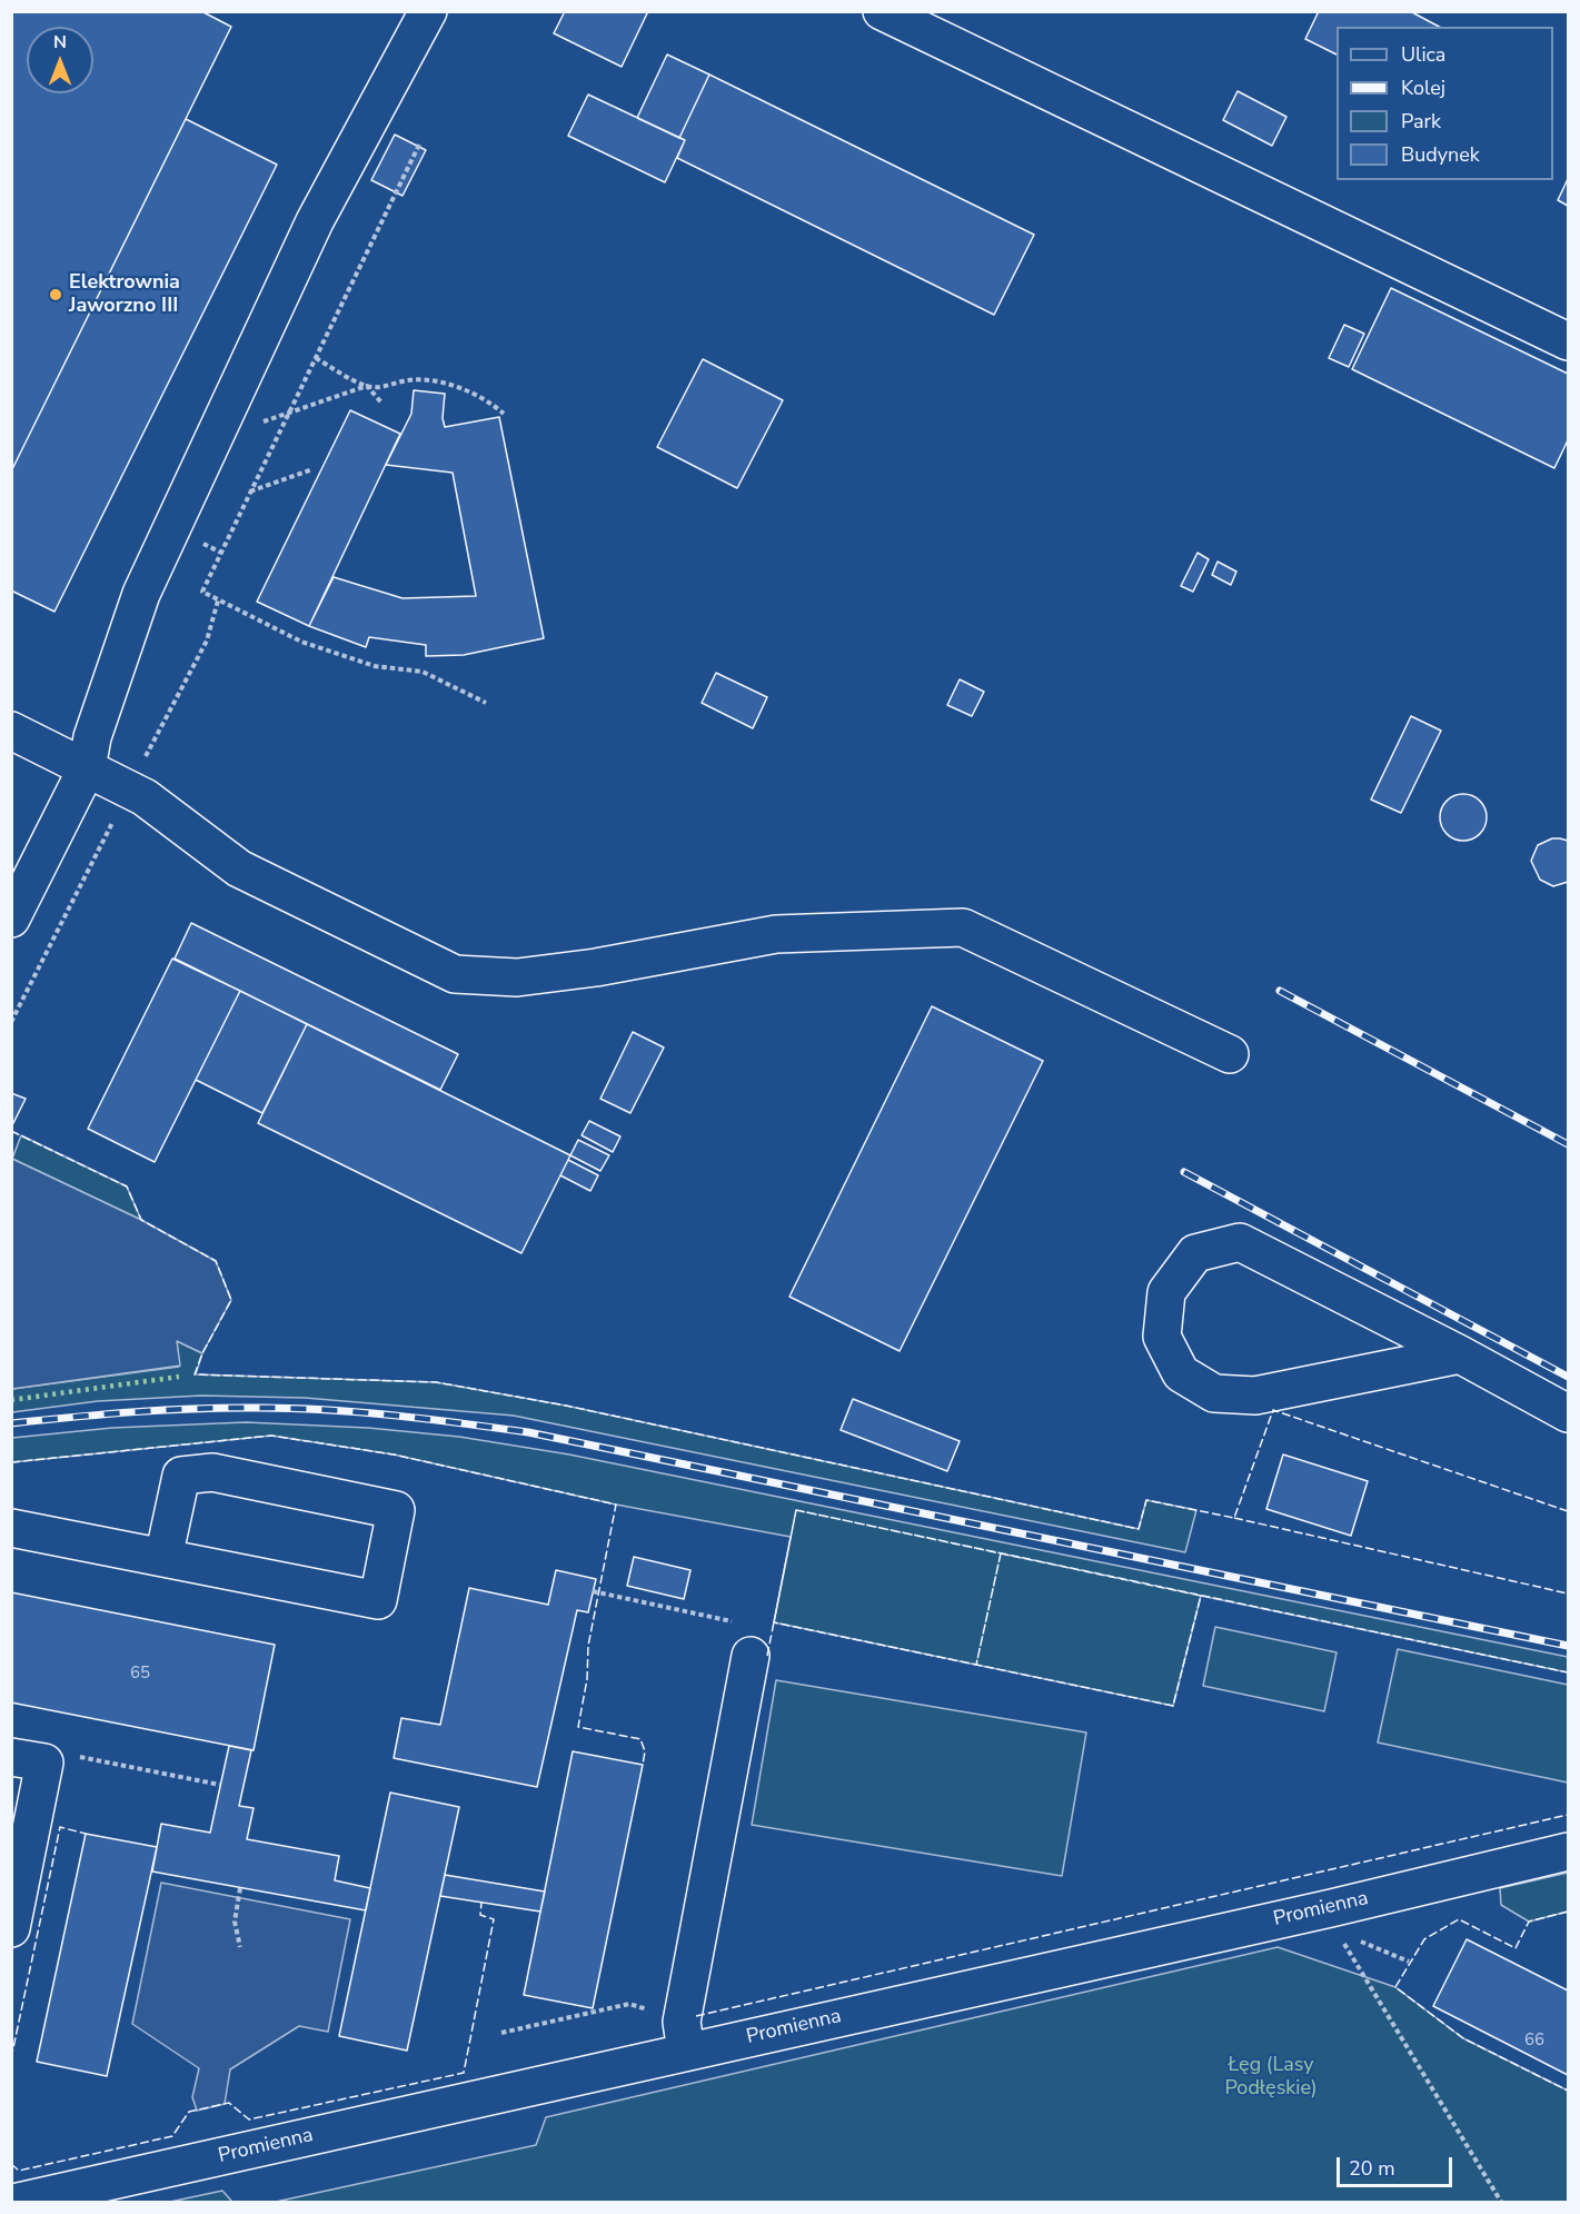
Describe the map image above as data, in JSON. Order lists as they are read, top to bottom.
{
  "streets": {
    "street": ["Promienna"]
  },
  "parks": ["Łęg (Lasy Podłęskie)"],
  "places": ["Elektrownia Jaworzno III"],
  "house_numbers": ["65", "66"],
  "legend": [
    "Ulica",
    "Kolej",
    "Park",
    "Budynek"
  ],
  "scale_bar": "20 m",
  "north": "top"
}
